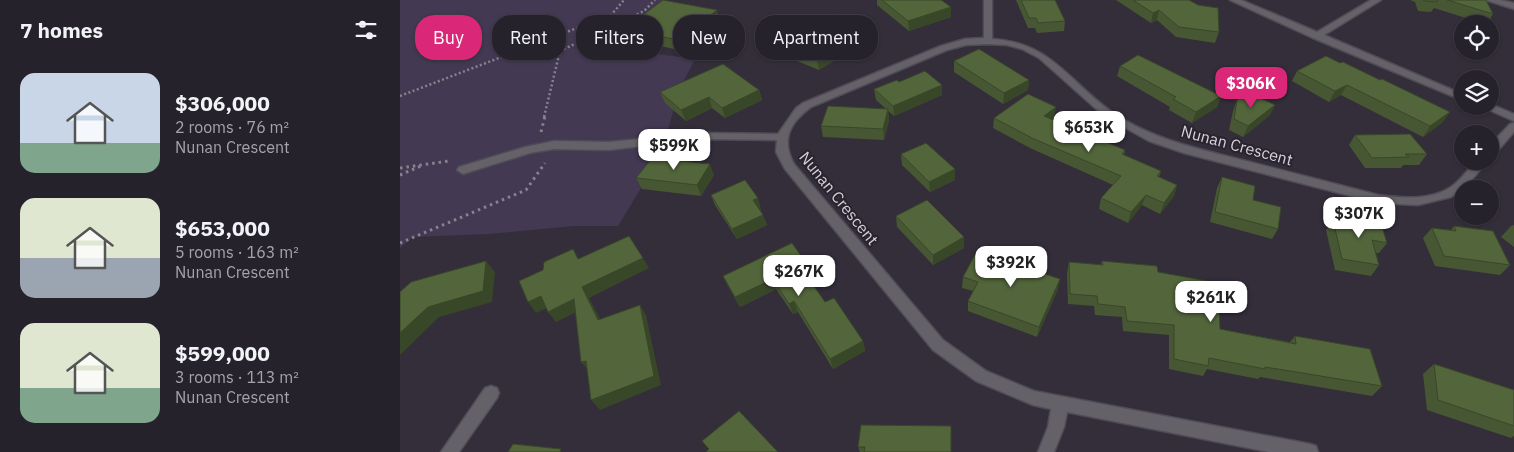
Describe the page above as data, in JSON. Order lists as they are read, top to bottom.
{
  "streets": {
    "street": ["Nunan Crescent"]
  },
  "page": {
    "heading": "7 homes",
    "map_buttons": ["+", "−"],
    "chip": [
      "Buy",
      "Rent",
      "Filters",
      "New",
      "Apartment"
    ],
    "list": [
      {
        "name": "$306,000",
        "note": "2 rooms · 76 m² · Nunan Crescent"
      },
      {
        "name": "$653,000",
        "note": "5 rooms · 163 m² · Nunan Crescent"
      },
      {
        "name": "$599,000",
        "note": "3 rooms · 113 m² · Nunan Crescent"
      }
    ],
    "price": [
      "$306K",
      "$653K",
      "$599K",
      "$307K",
      "$392K",
      "$267K",
      "$261K"
    ]
  }
}
